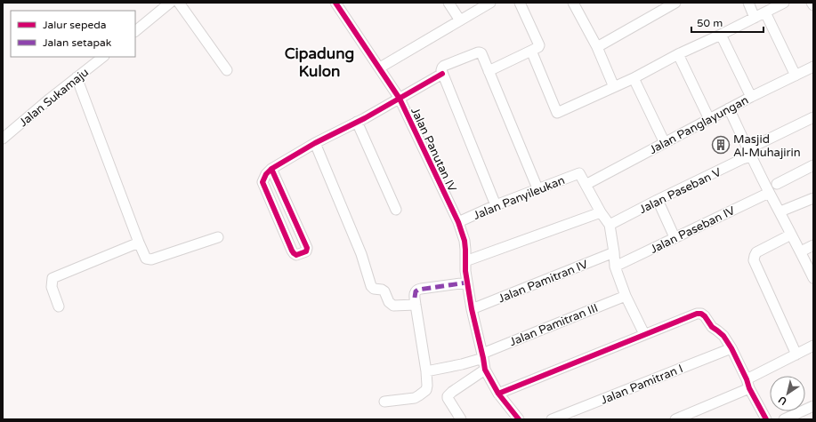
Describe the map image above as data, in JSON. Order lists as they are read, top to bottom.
{
  "streets": {
    "street": [
      "Jalan Sukamaju",
      "Jalan Panglayungan",
      "Jalan Panutan IV",
      "Jalan Paseban V",
      "Jalan Panyileukan",
      "Jalan Paseban IV",
      "Jalan Pamitran IV",
      "Jalan Pamitran III",
      "Jalan Pamitran I"
    ]
  },
  "crossings": [
    ["Jalan Panglayungan", "Jalan Panyileukan"],
    ["Jalan Panutan IV", "Jalan Panyileukan"],
    ["Jalan Panutan IV", "Jalan Pamitran IV"],
    ["Jalan Panutan IV", "Jalan Pamitran III"]
  ],
  "districts": ["Cipadung Kulon"],
  "places": {
    "building": ["Masjid Al-Muhajirin"]
  },
  "legend": ["Jalur sepeda", "Jalan setapak"],
  "scale_bar": "50 m",
  "north": "bottom left"
}
